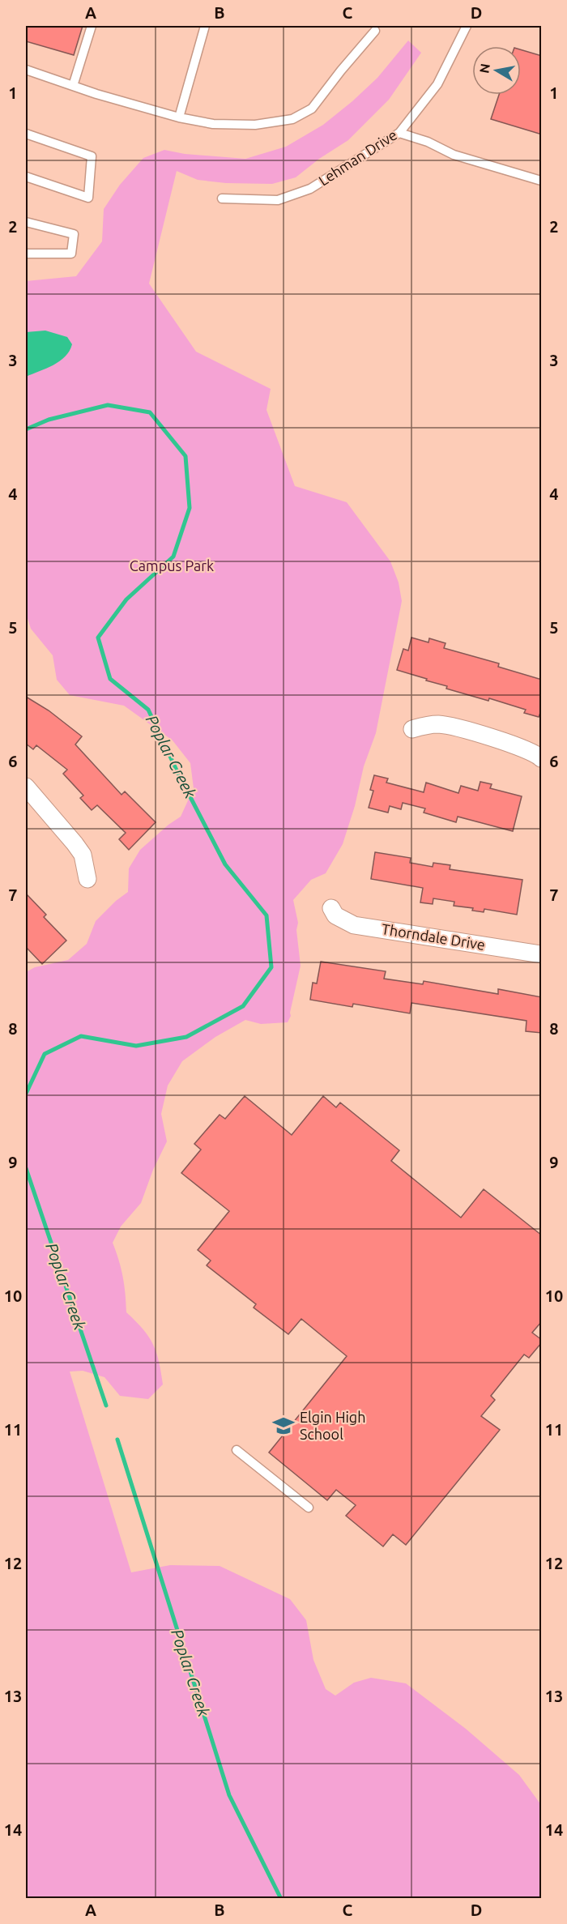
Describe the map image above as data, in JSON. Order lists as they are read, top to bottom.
{
  "streets": {
    "street": ["Thorndale Drive"],
    "lane": ["Lehman Drive"]
  },
  "water": ["Poplar Creek"],
  "parks": ["Campus Park"],
  "places": {
    "school or university": ["Elgin High School"]
  },
  "north": "left",
  "grid": {
    "columns": [
      "A",
      "B",
      "C",
      "D"
    ],
    "rows": [
      "1",
      "2",
      "3",
      "4",
      "5",
      "6",
      "7",
      "8",
      "9",
      "10",
      "11",
      "12",
      "13",
      "14"
    ]
  }
}
